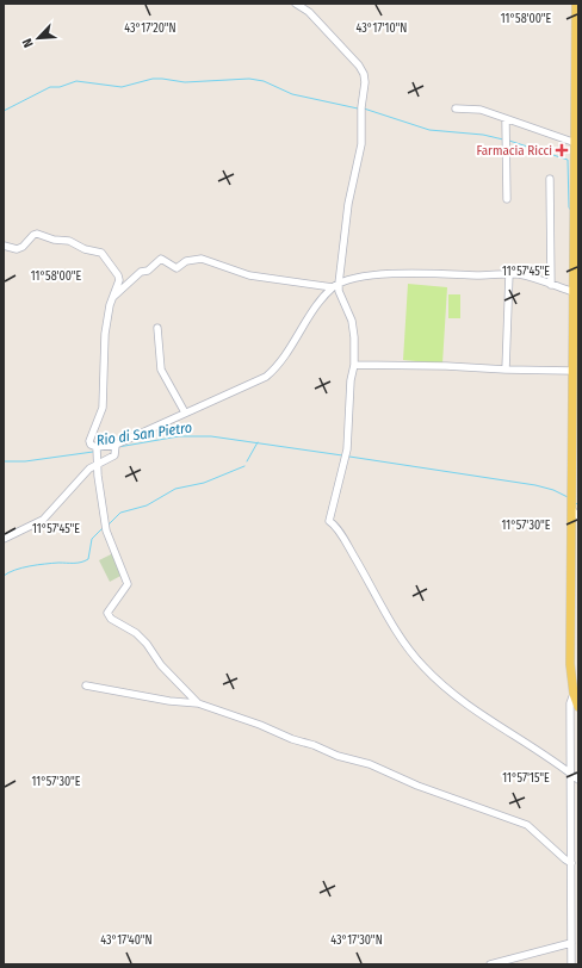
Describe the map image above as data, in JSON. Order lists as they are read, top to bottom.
{
  "water": ["Rio di San Pietro"],
  "places": {
    "health": ["Farmacia Ricci"]
  },
  "north": "bottom left",
  "coordinates": [
    "11°58'00\"E",
    "43°17'20\"N",
    "43°17'10\"N",
    "11°57'45\"E",
    "11°57'30\"E",
    "11°57'15\"E",
    "43°17'40\"N",
    "43°17'30\"N"
  ]
}
